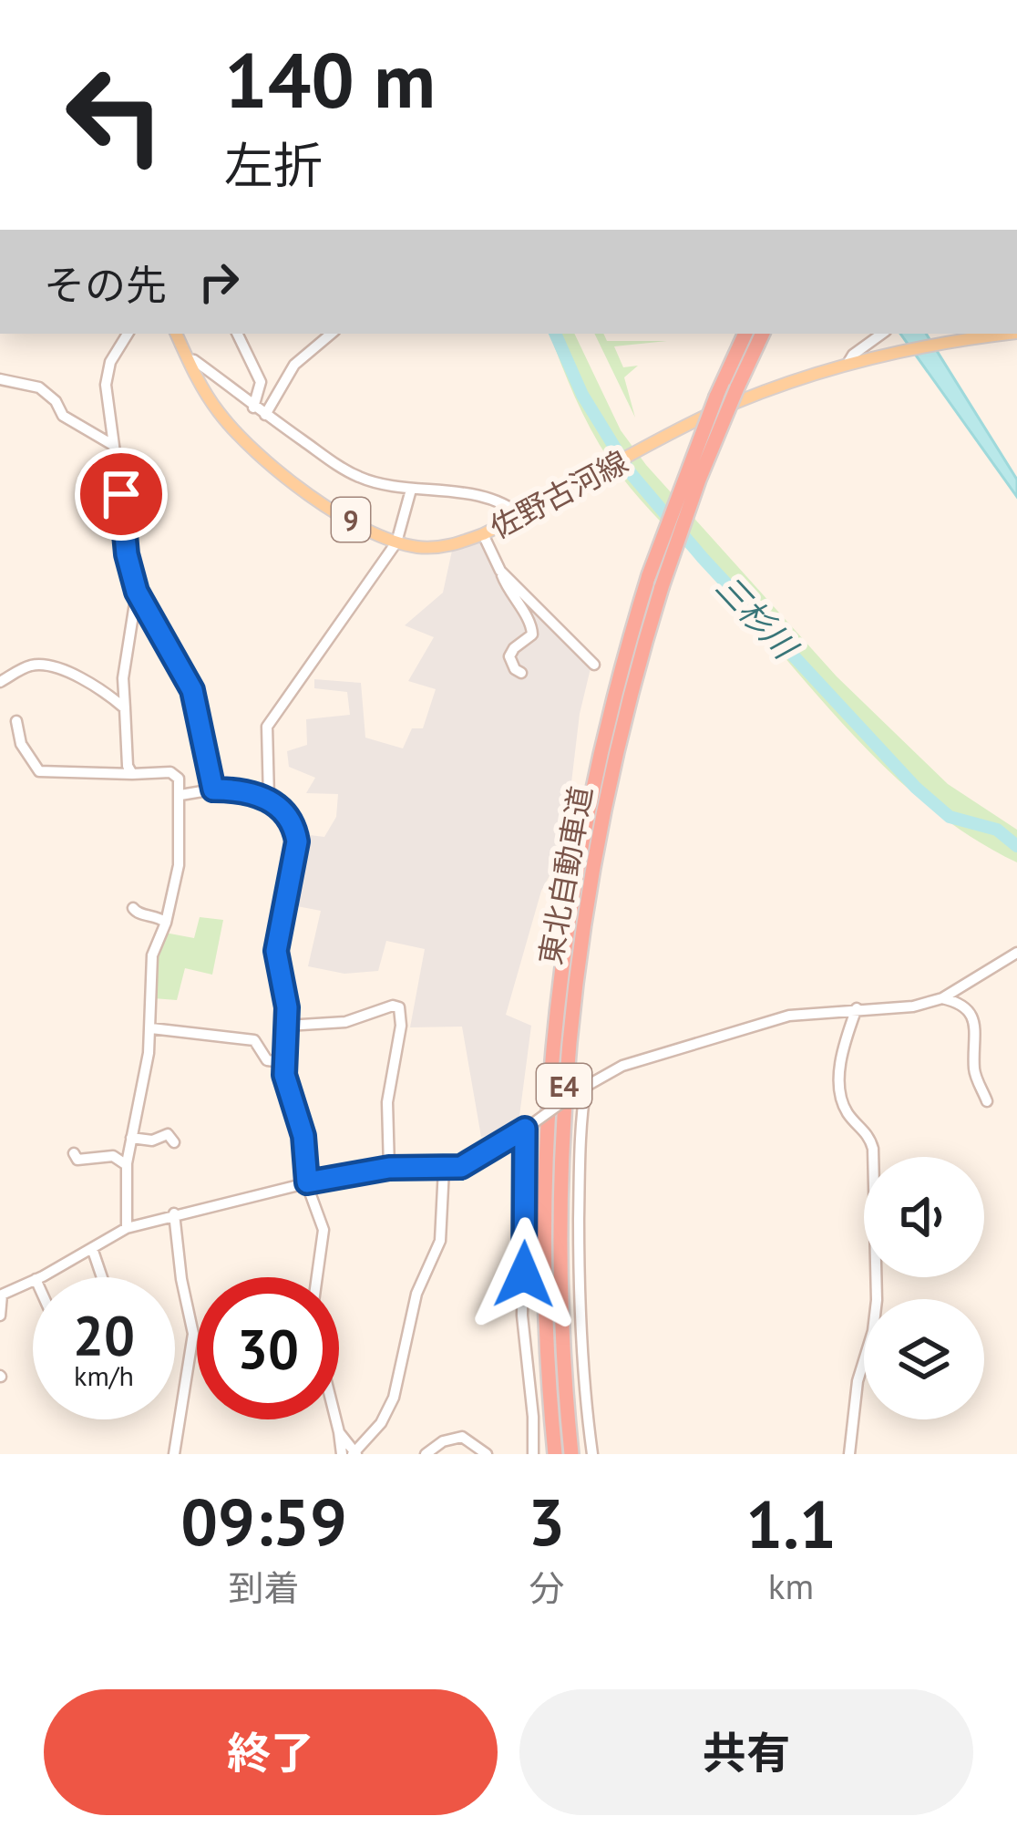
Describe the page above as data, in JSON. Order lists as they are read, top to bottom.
{
  "streets": {
    "highway": ["東北自動車道", "E4"],
    "main road": ["佐野古河線", "9"]
  },
  "water": ["三杉川"],
  "page": {
    "turn": ["140 m", "左折"],
    "then": "その先",
    "speed": "20 km/h",
    "limit": "30",
    "eta": [
      "09:59",
      "到着",
      "3",
      "分",
      "1.1",
      "km"
    ],
    "buttons": ["終了", "共有"]
  }
}
